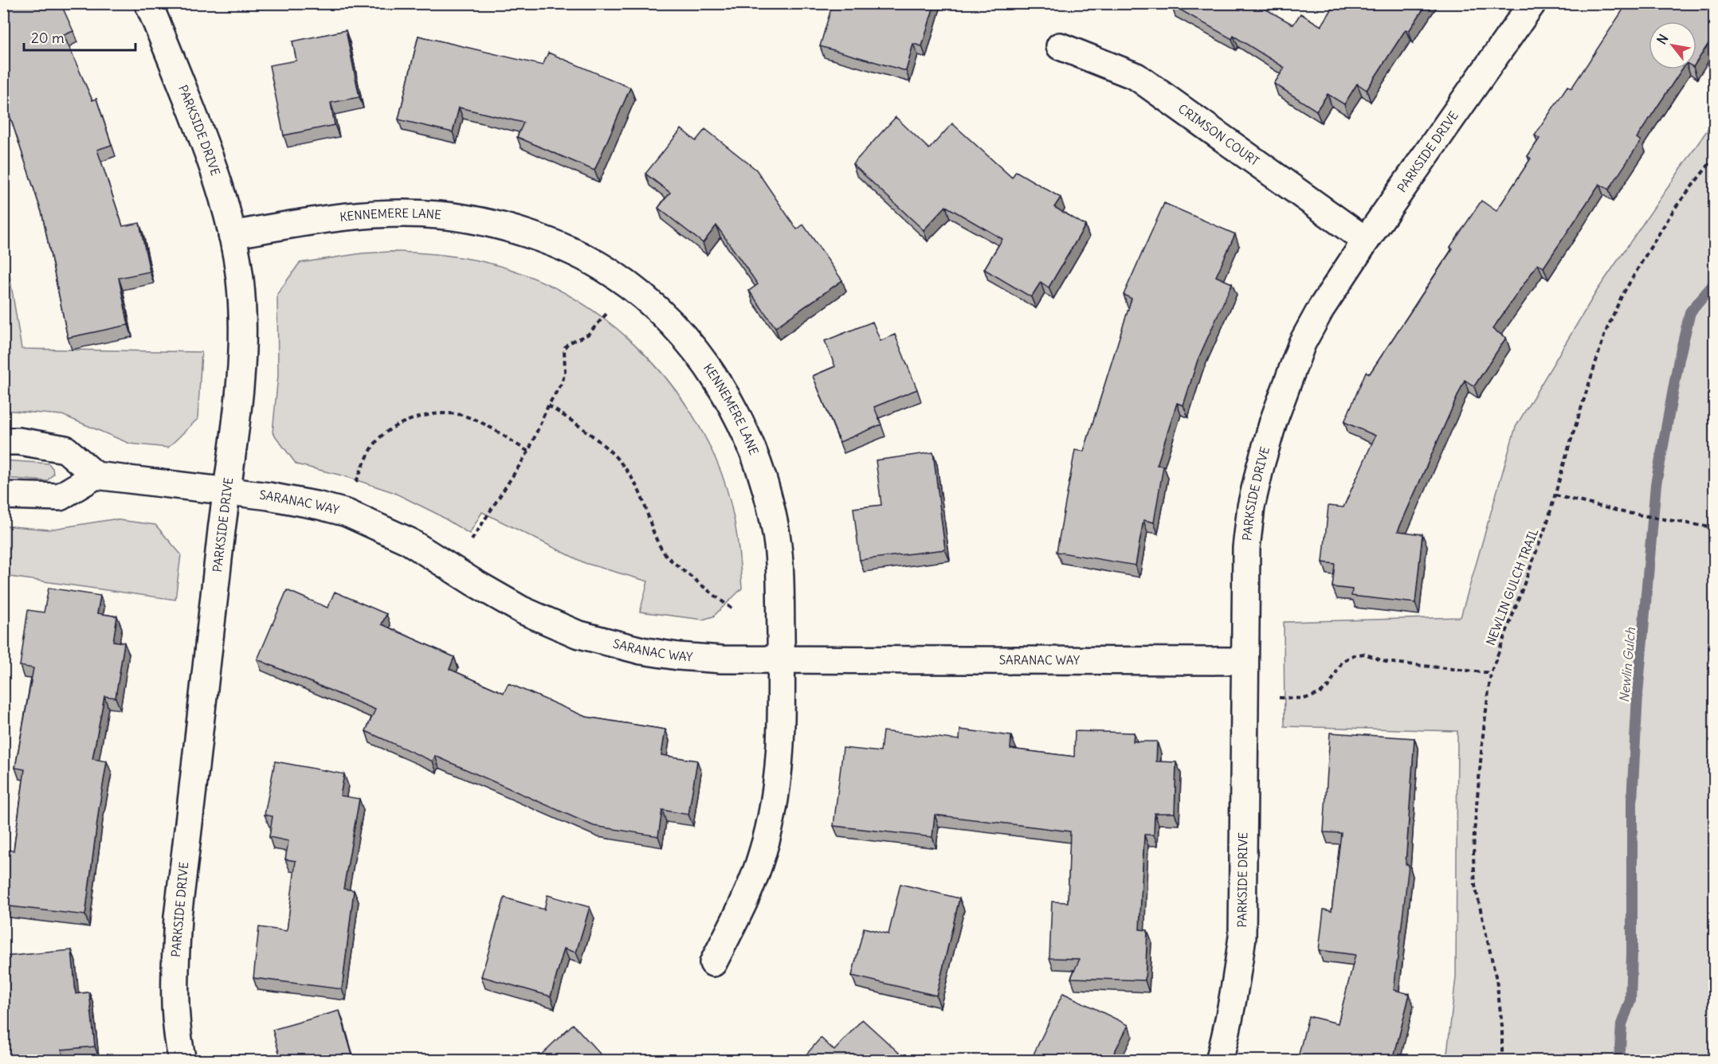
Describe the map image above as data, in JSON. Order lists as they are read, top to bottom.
{
  "streets": {
    "street": [
      "PARKSIDE DRIVE",
      "CRIMSON COURT",
      "KENNEMERE LANE",
      "SARANAC WAY"
    ],
    "path": ["NEWLIN GULCH TRAIL"]
  },
  "crossings": [
    ["PARKSIDE DRIVE", "CRIMSON COURT"],
    ["PARKSIDE DRIVE", "KENNEMERE LANE"],
    ["PARKSIDE DRIVE", "SARANAC WAY"],
    ["KENNEMERE LANE", "SARANAC WAY"]
  ],
  "water": ["Newlin Gulch"],
  "scale_bar": "20 m",
  "north": "top left"
}
